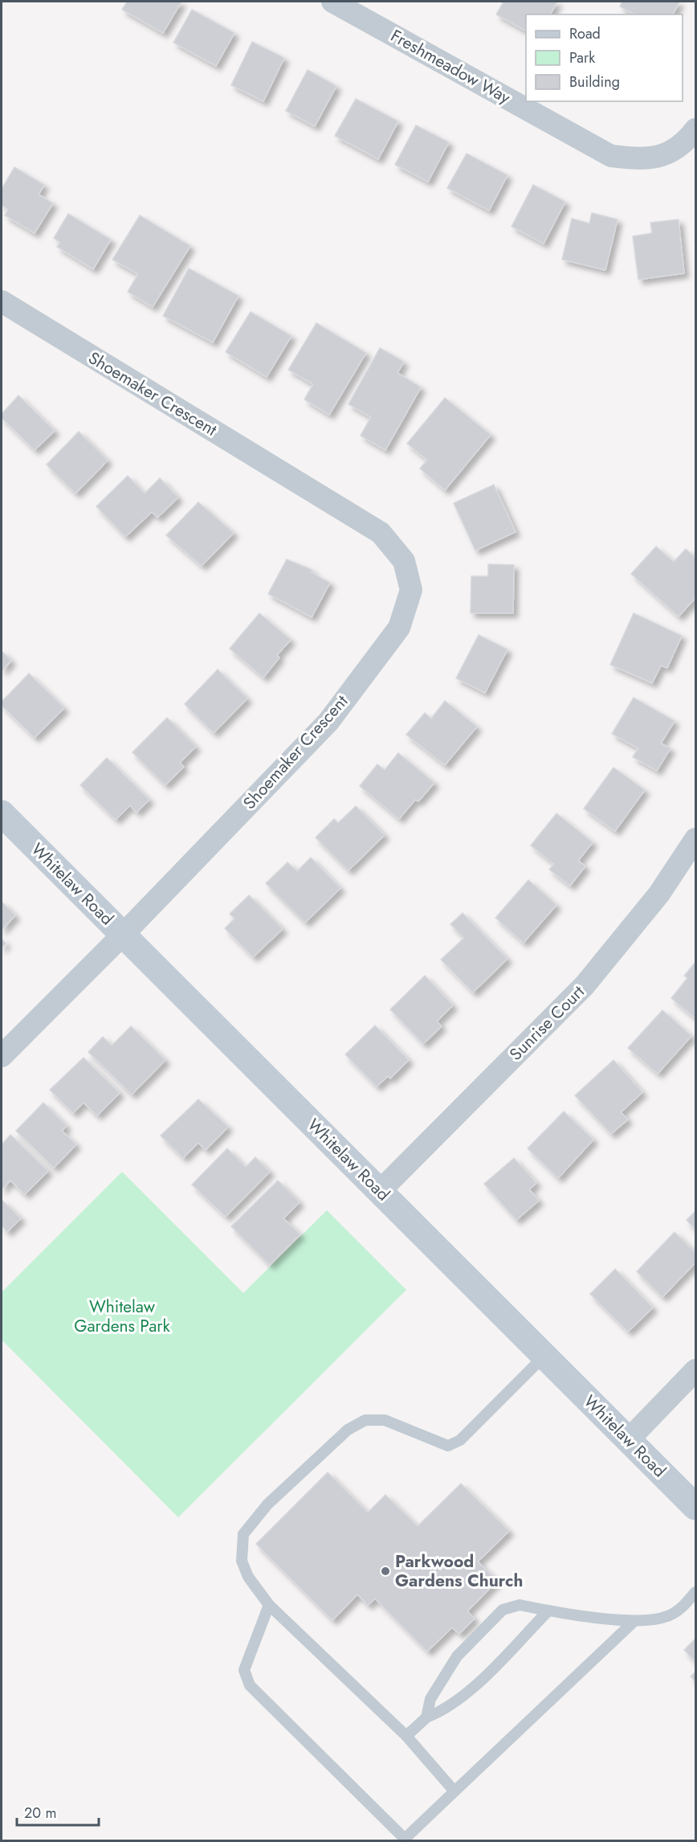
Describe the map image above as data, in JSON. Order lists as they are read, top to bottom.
{
  "streets": {
    "street": [
      "Freshmeadow Way",
      "Shoemaker Crescent",
      "Whitelaw Road",
      "Sunrise Court"
    ]
  },
  "crossings": [
    ["Shoemaker Crescent", "Whitelaw Road"],
    ["Whitelaw Road", "Sunrise Court"]
  ],
  "parks": ["Whitelaw Gardens Park"],
  "places": ["Parkwood Gardens Church"],
  "legend": ["Road", "Park", "Building"],
  "scale_bar": "20 m"
}
